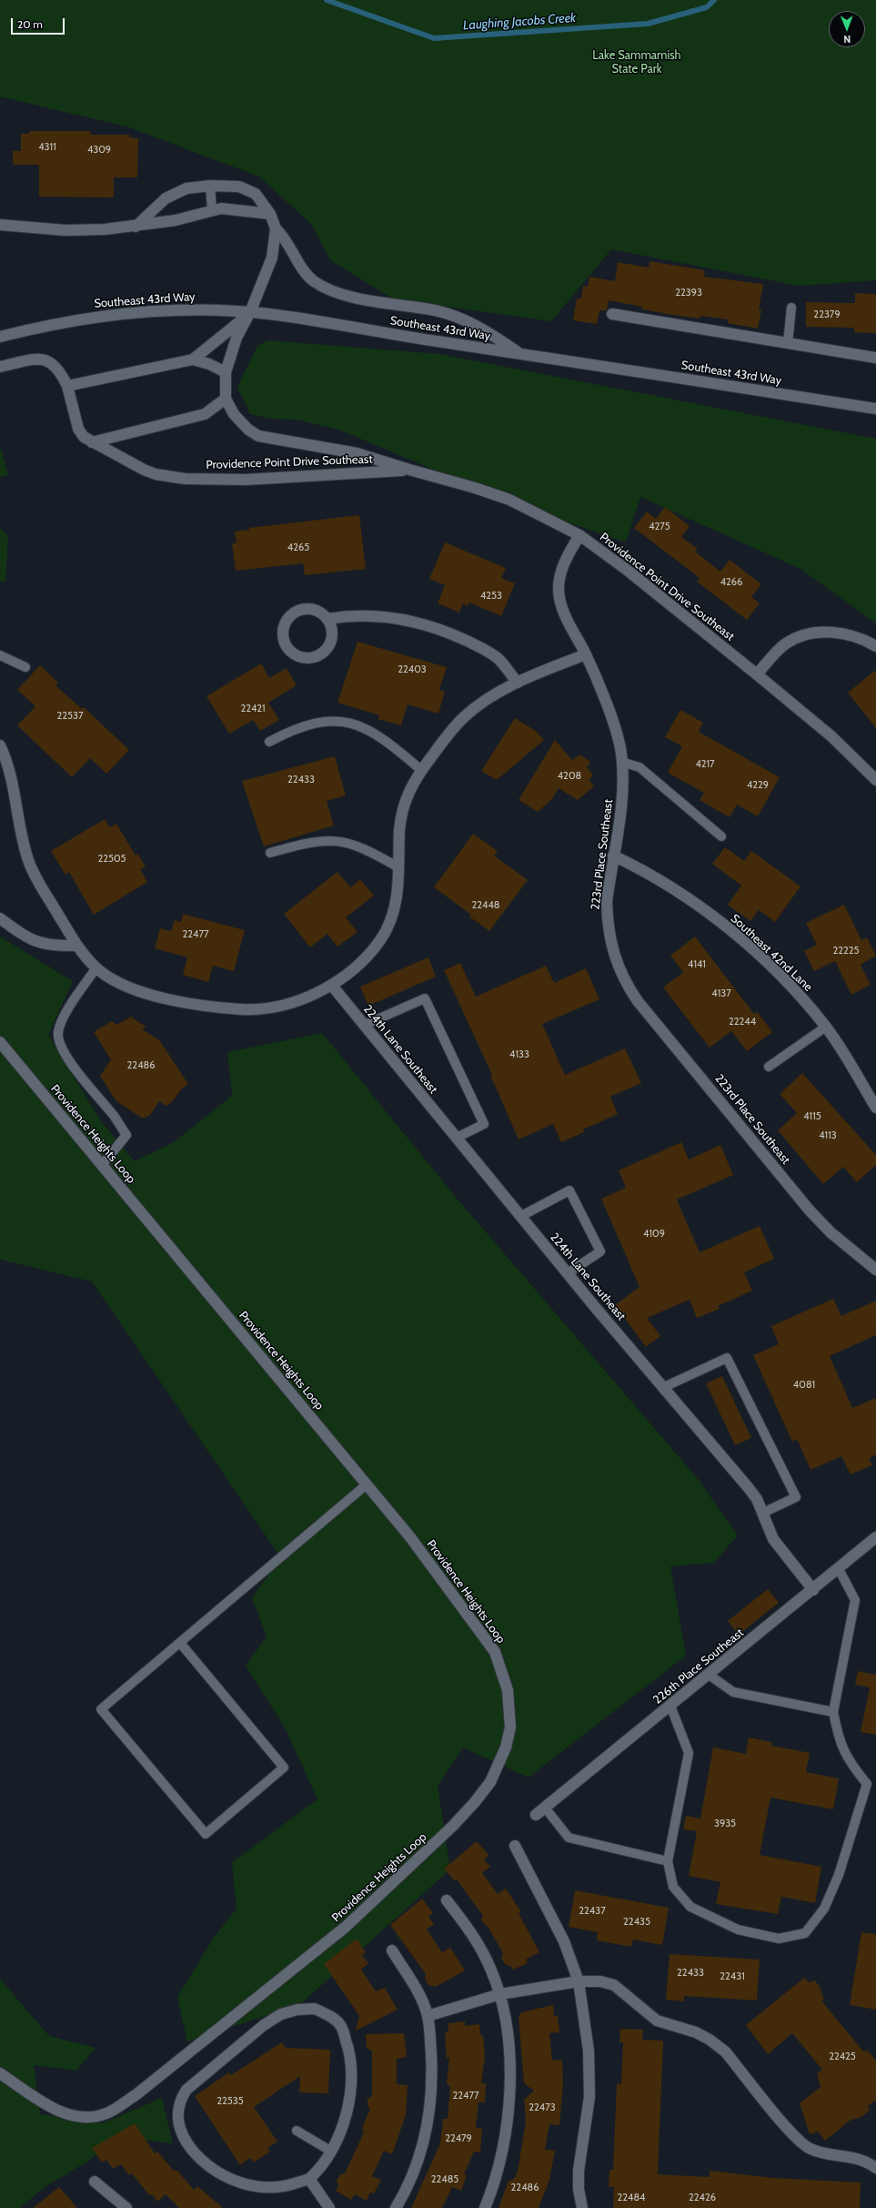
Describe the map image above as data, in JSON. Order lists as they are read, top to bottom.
{
  "streets": {
    "street": [
      "Southeast 43rd Way",
      "Providence Point Drive Southeast",
      "223rd Place Southeast",
      "Southeast 42nd Lane",
      "224th Lane Southeast",
      "Providence Heights Loop",
      "226th Place Southeast"
    ]
  },
  "crossings": [
    ["Southeast 43rd Way", "Providence Point Drive Southeast"],
    ["Providence Point Drive Southeast", "223rd Place Southeast"],
    ["223rd Place Southeast", "Southeast 42nd Lane"],
    ["224th Lane Southeast", "226th Place Southeast"]
  ],
  "water": ["Laughing Jacobs Creek"],
  "parks": ["Lake Sammamish State Park"],
  "house_numbers": [
    "4311",
    "4309",
    "22393",
    "22379",
    "4275",
    "4265",
    "4266",
    "4253",
    "22403",
    "22421",
    "22537",
    "4217",
    "4208",
    "22433",
    "4229",
    "22505",
    "22448",
    "22477",
    "22225",
    "4141",
    "4137",
    "22244",
    "4133",
    "22486",
    "4115",
    "4113",
    "4109",
    "4081",
    "3935",
    "22437",
    "22435",
    "22433",
    "22431",
    "22425",
    "22477",
    "22535",
    "22473",
    "22479",
    "22485",
    "22486",
    "22484",
    "22426"
  ],
  "scale_bar": "20 m",
  "north": "bottom"
}
